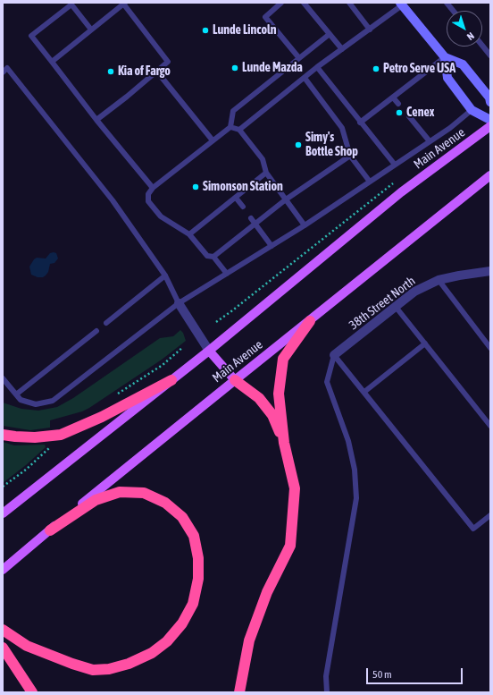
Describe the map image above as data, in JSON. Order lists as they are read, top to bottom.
{
  "streets": {
    "main road": ["Main Avenue"],
    "street": ["38th Street North"]
  },
  "places": [
    "Lunde Lincoln",
    "Lunde Mazda",
    "Petro Serve USA",
    "Kia of Fargo",
    "Cenex",
    "Simy's Bottle Shop",
    "Simonson Station"
  ],
  "scale_bar": "50 m",
  "north": "bottom right"
}
